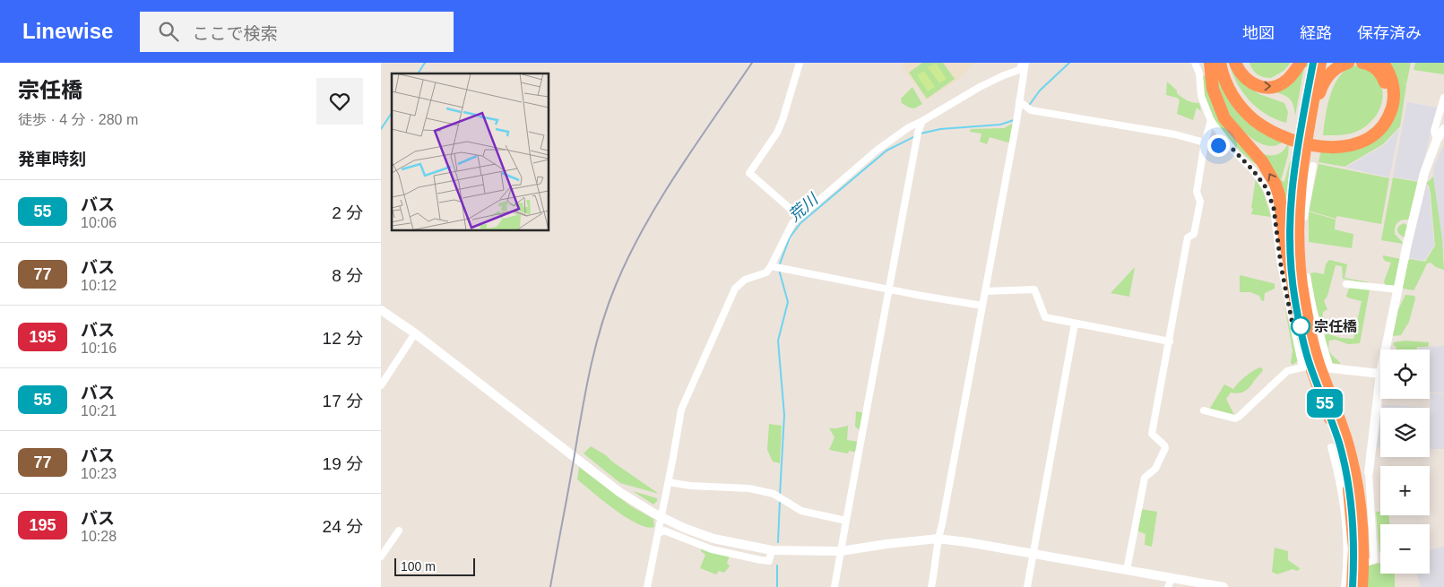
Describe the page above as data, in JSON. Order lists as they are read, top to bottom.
{
  "water": ["荒川"],
  "places": ["宗任橋"],
  "lines": ["bus line 55"],
  "scale_bar": "100 m",
  "page": {
    "header": "Linewise",
    "search": "ここで検索",
    "nav": ["地図", "経路", "保存済み"],
    "heading": [
      ["宗任橋", "徒歩 · 4 分 · 280 m"],
      "発車時刻"
    ],
    "on_map": "55",
    "list": [
      {
        "mark": "55",
        "name": "バス",
        "note": "10:06",
        "value": "2 分"
      },
      {
        "mark": "77",
        "name": "バス",
        "note": "10:12",
        "value": "8 分"
      },
      {
        "mark": "195",
        "name": "バス",
        "note": "10:16",
        "value": "12 分"
      },
      {
        "mark": "55",
        "name": "バス",
        "note": "10:21",
        "value": "17 分"
      },
      {
        "mark": "77",
        "name": "バス",
        "note": "10:23",
        "value": "19 分"
      },
      {
        "mark": "195",
        "name": "バス",
        "note": "10:28",
        "value": "24 分"
      }
    ],
    "map_buttons": ["+", "−"],
    "scale": "100 m"
  }
}
